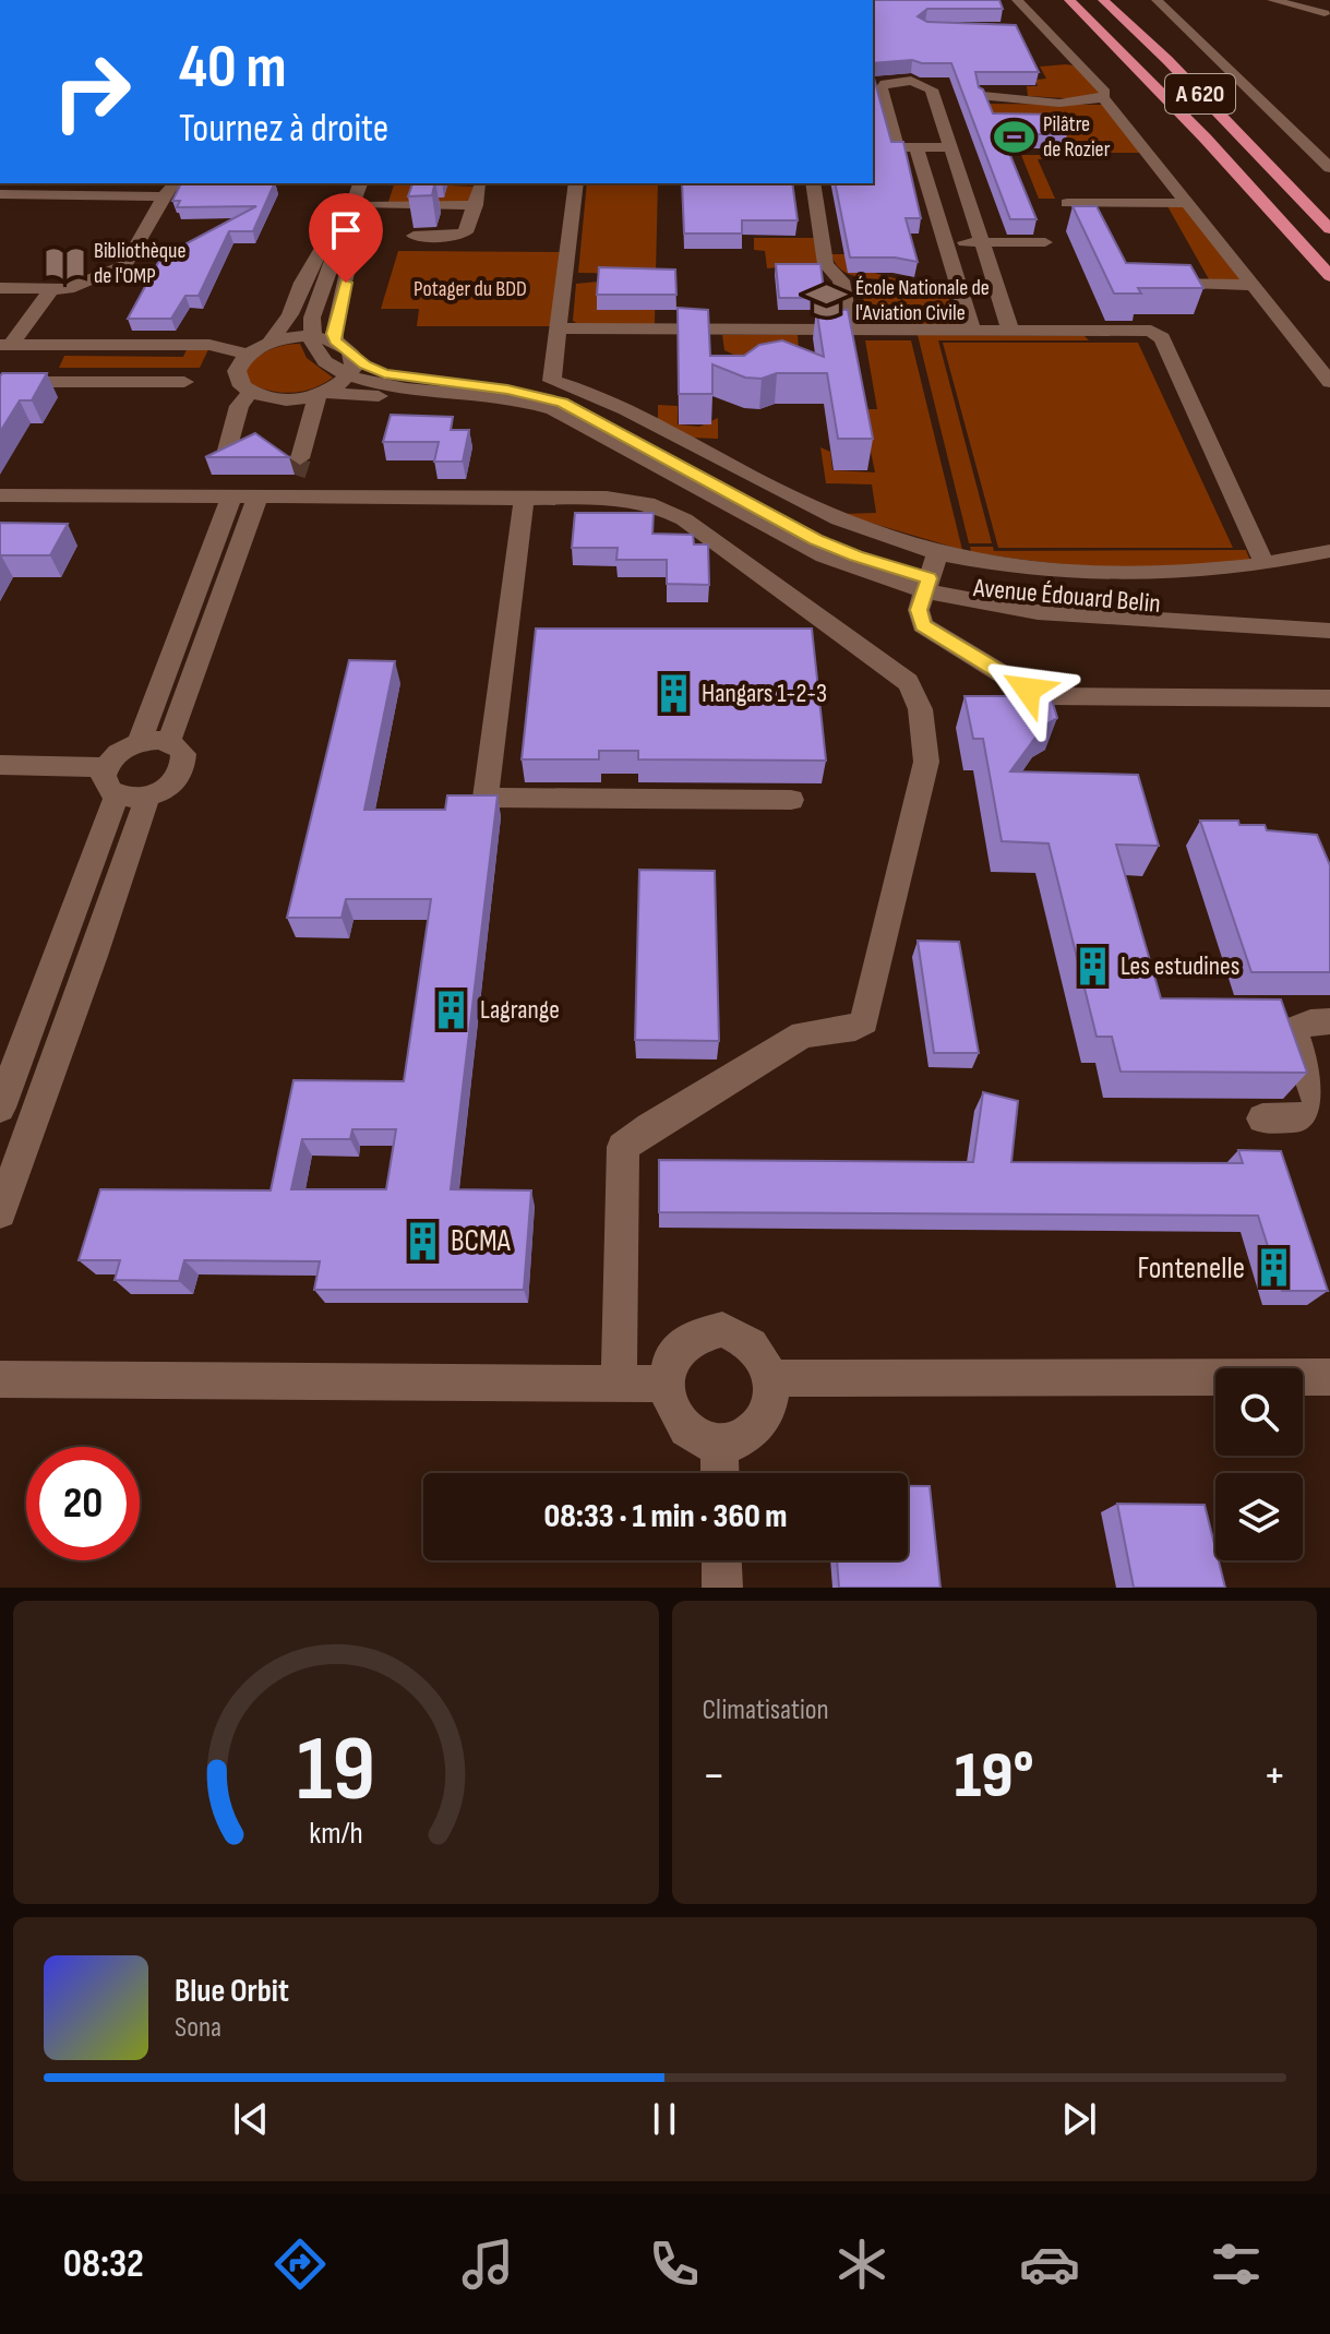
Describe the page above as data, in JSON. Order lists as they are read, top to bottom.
{
  "streets": {
    "highway": ["A 620"],
    "street": ["Avenue Édouard Belin"]
  },
  "parks": ["Potager du BDD"],
  "places": {
    "sports": ["Pilâtre de Rozier"],
    "library": ["Bibliothèque de l'OMP"],
    "school or university": ["École Nationale de l'Aviation Civile"],
    "building": [
      "Hangars 1-2-3",
      "Les estudines",
      "Lagrange",
      "BCMA",
      "Fontenelle"
    ]
  },
  "page": {
    "turn": ["40 m", "Tournez à droite"],
    "limit": "20",
    "trip": "08:33 · 1 min · 360 m",
    "tile": "Climatisation",
    "heat": ["−", "19°", "+"],
    "song": ["Blue Orbit", "Sona"],
    "tabs": "08:32",
    "gauge": ["19", "km/h"]
  }
}
